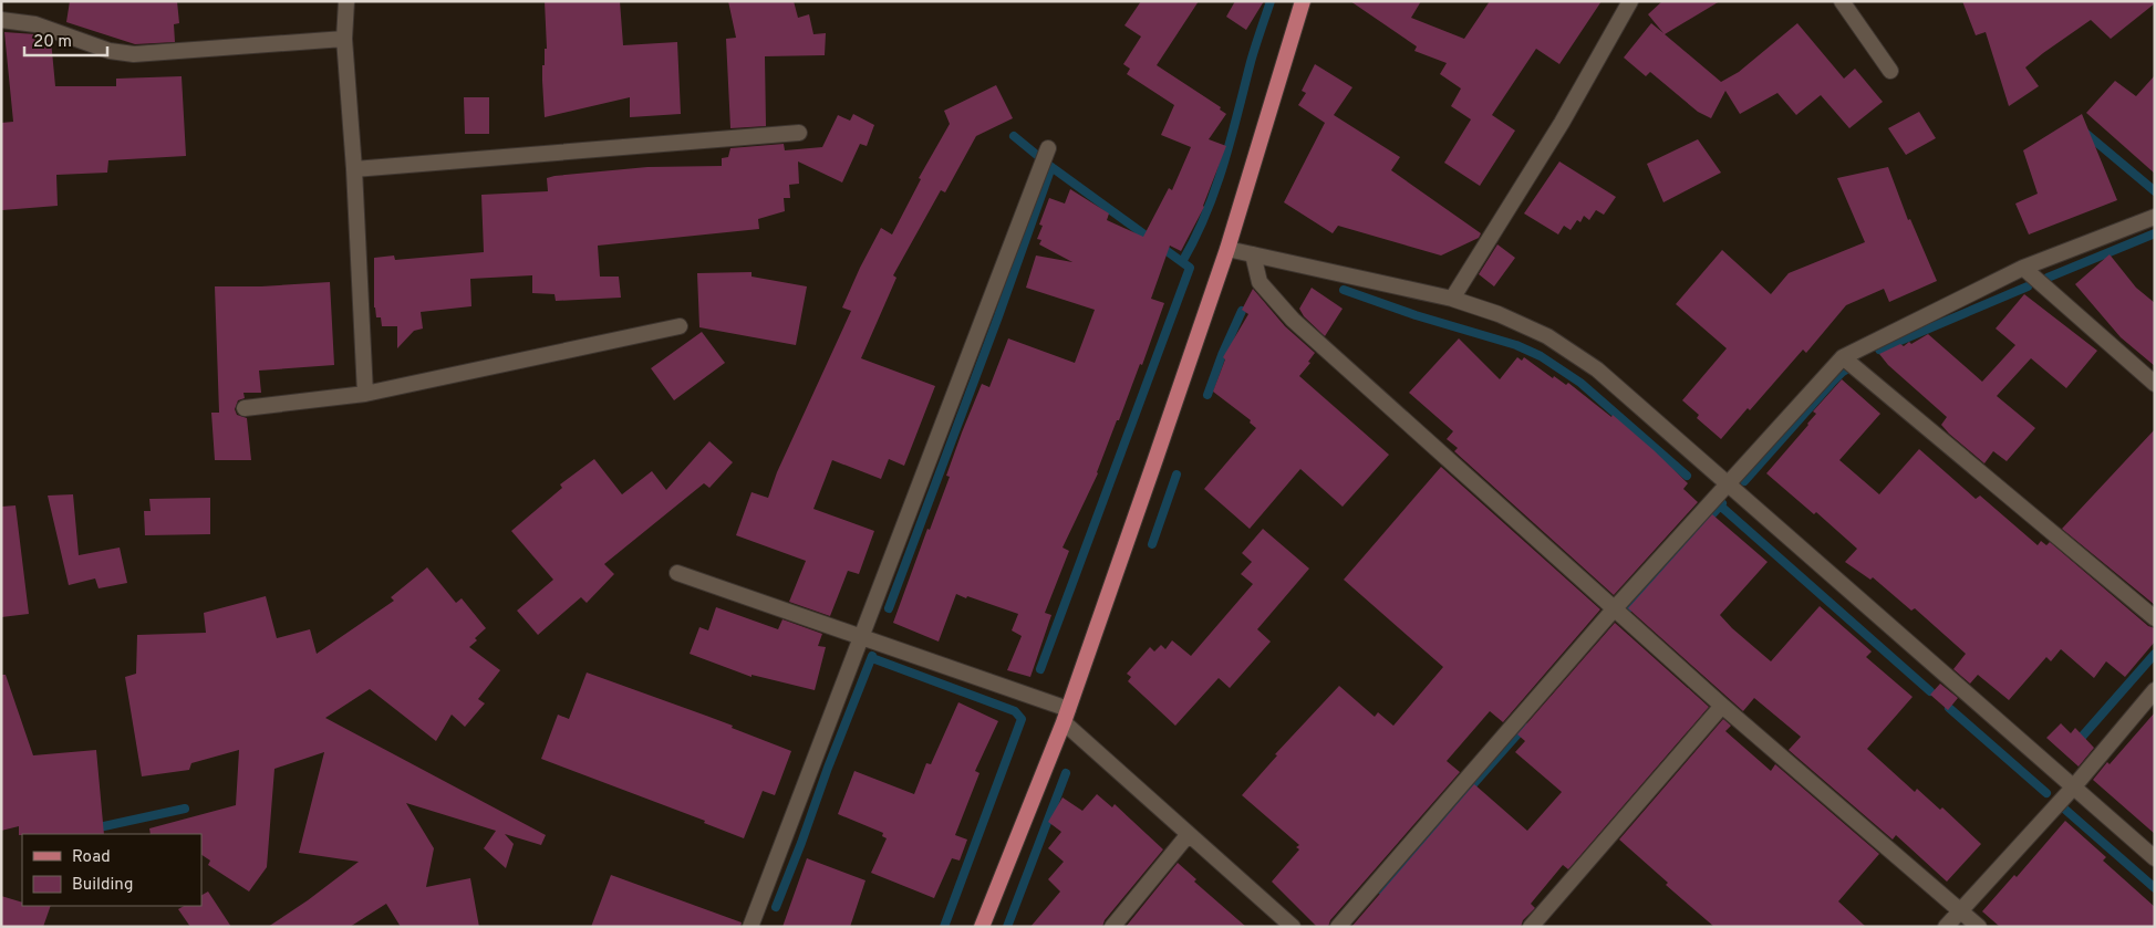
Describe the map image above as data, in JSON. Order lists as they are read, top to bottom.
{
  "legend": ["Road", "Building"],
  "scale_bar": "20 m"
}
